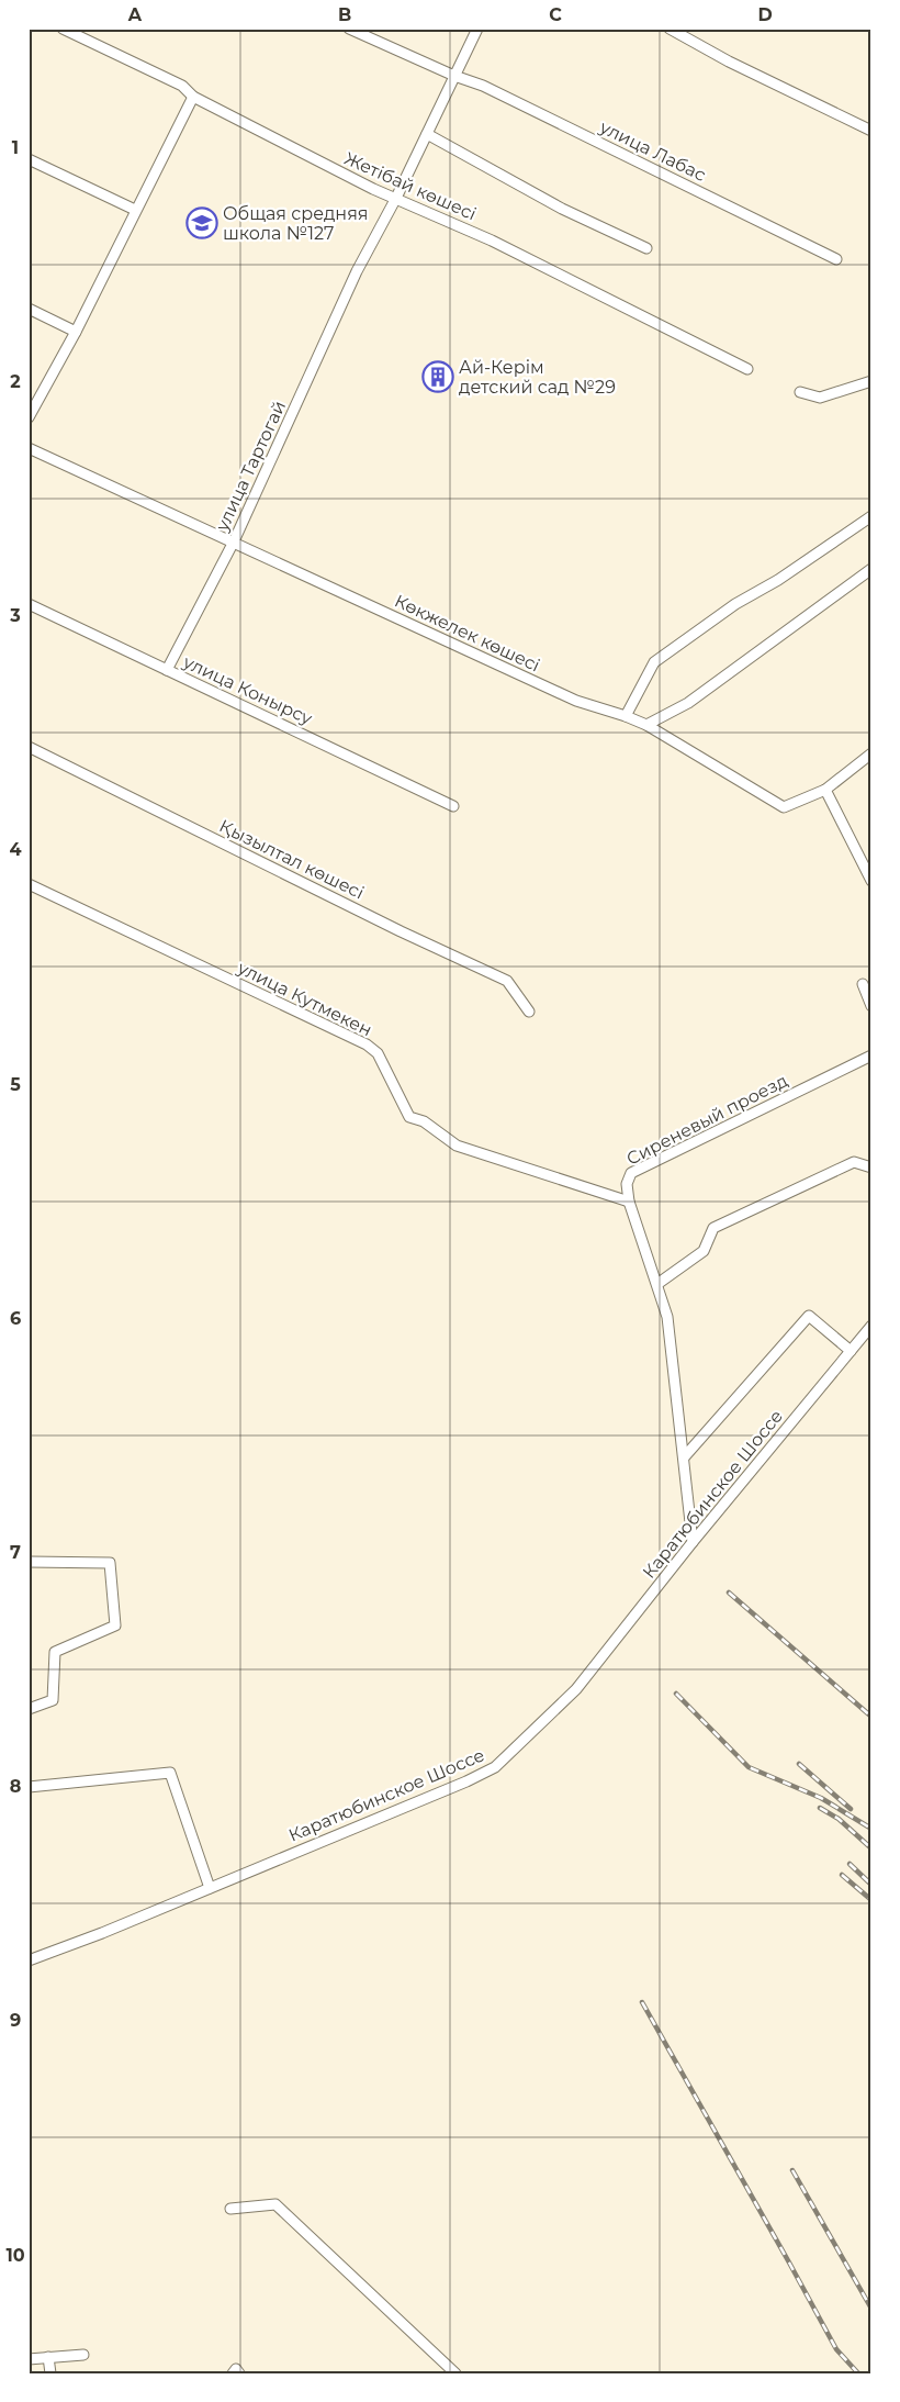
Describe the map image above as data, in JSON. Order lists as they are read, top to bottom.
{
  "streets": {
    "street": [
      "улица Лабас",
      "Жетібай көшесі",
      "улица Тартогай",
      "Көкжелек көшесі",
      "улица Конырсу",
      "Қызылтал көшесі",
      "улица Кутмекен",
      "Сиреневый проезд",
      "Каратюбинское Шоссе"
    ]
  },
  "crossings": [
    ["улица Лабас", "улица Тартогай"],
    ["Жетібай көшесі", "улица Тартогай"],
    ["улица Тартогай", "Көкжелек көшесі"],
    ["улица Тартогай", "улица Конырсу"],
    ["улица Кутмекен", "Сиреневый проезд"],
    ["Сиреневый проезд", "Каратюбинское Шоссе"]
  ],
  "places": {
    "school or university": ["Общая средняя школа №127"],
    "building": ["Ай-Керім детский сад №29"]
  },
  "grid": {
    "columns": [
      "A",
      "B",
      "C",
      "D"
    ],
    "rows": [
      "1",
      "2",
      "3",
      "4",
      "5",
      "6",
      "7",
      "8",
      "9",
      "10"
    ]
  }
}
